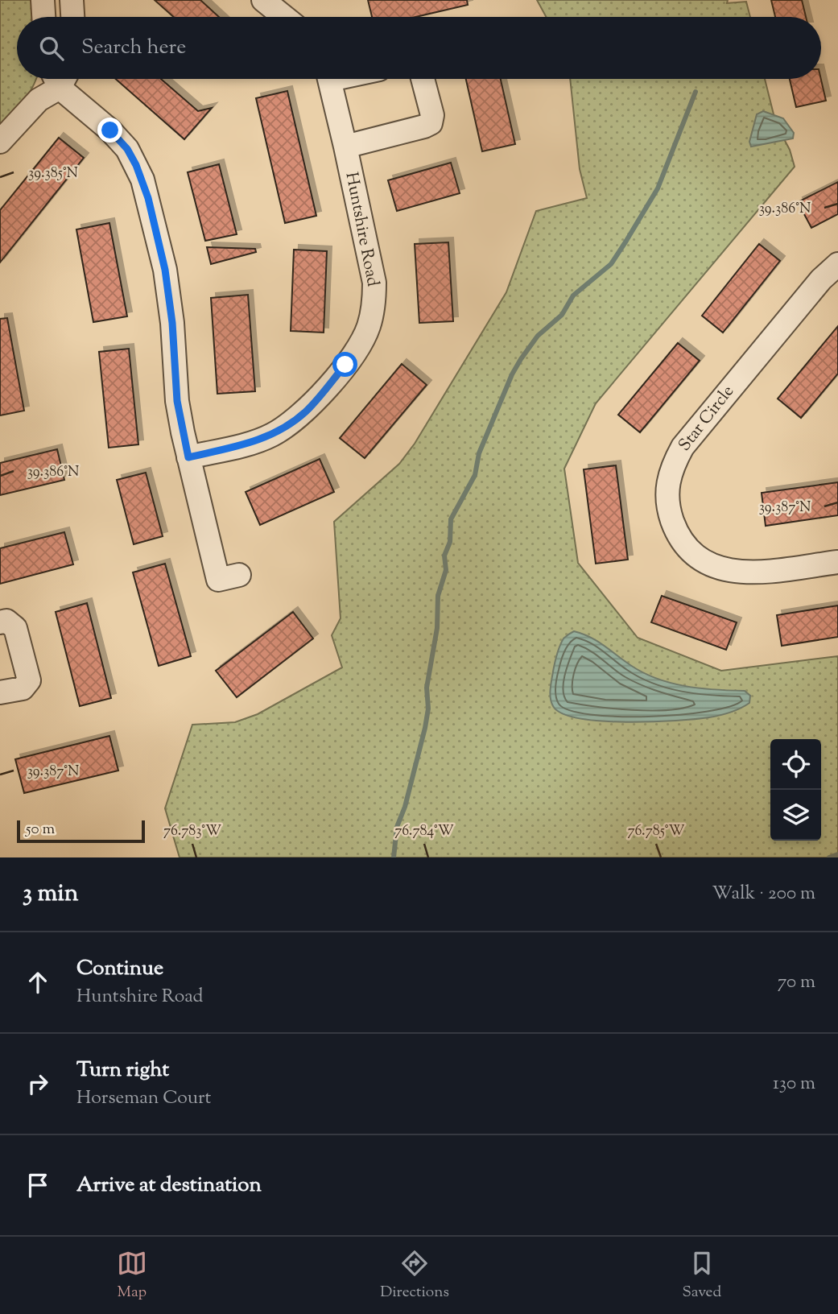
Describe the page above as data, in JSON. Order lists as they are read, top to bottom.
{
  "streets": {
    "street": ["Huntshire Road", "Star Circle"]
  },
  "scale_bar": "50 m",
  "page": {
    "search": "Search here",
    "scale": "50 m",
    "heading": ["3 min", "Walk · 200 m"],
    "list": [
      ["Continue", "Huntshire Road", "70 m"],
      ["Turn right", "Horseman Court", "130 m"],
      "Arrive at destination"
    ],
    "nav": ["Map", "Directions", "Saved"]
  },
  "coordinates": [
    "39.385°N",
    "39.386°N",
    "39.387°N",
    "76.784°W",
    "76.785°W",
    "76.783°W"
  ]
}
